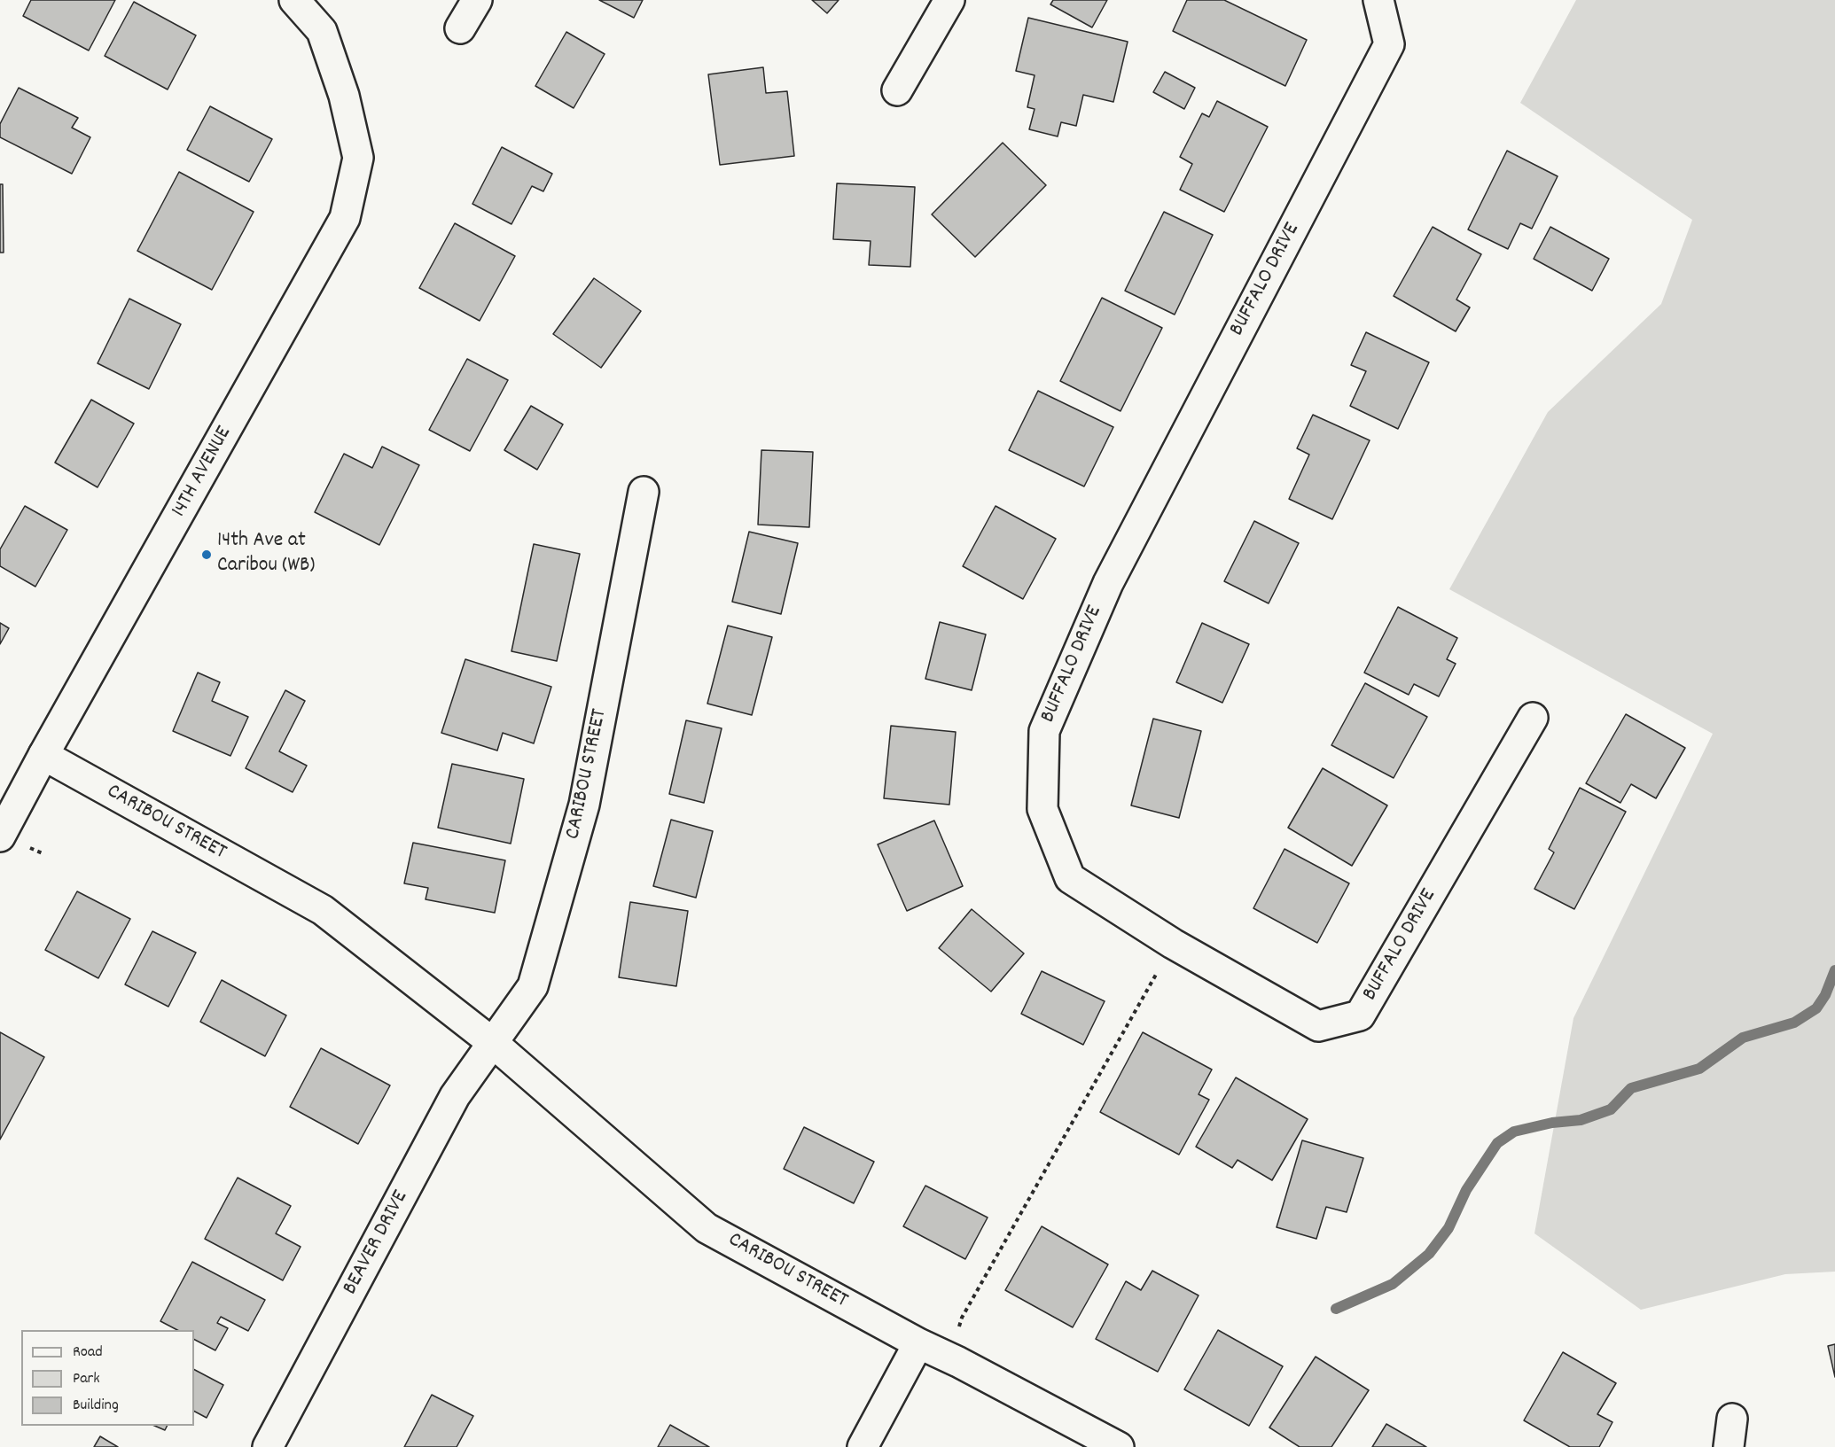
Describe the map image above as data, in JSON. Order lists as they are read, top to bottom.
{
  "streets": {
    "street": [
      "BUFFALO DRIVE",
      "14TH AVENUE",
      "CARIBOU STREET",
      "BEAVER DRIVE"
    ]
  },
  "crossings": [
    ["14TH AVENUE", "CARIBOU STREET"],
    ["CARIBOU STREET", "BEAVER DRIVE"]
  ],
  "places": ["14th Ave at Caribou (WB)"],
  "legend": ["Road", "Park", "Building"]
}
